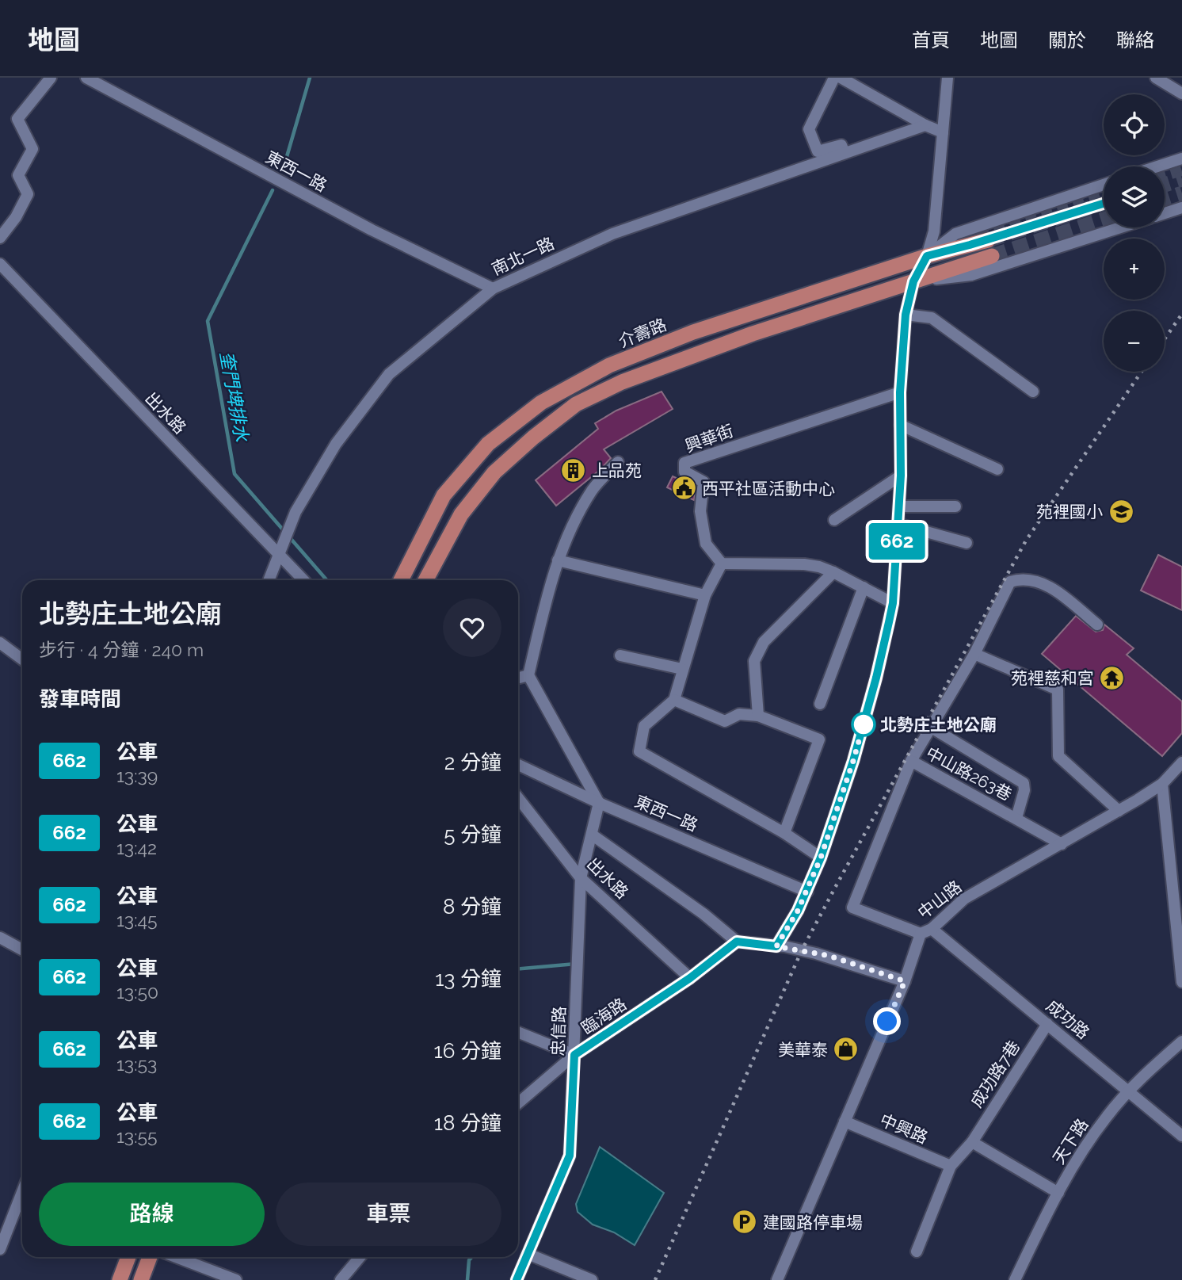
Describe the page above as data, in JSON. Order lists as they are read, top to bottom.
{
  "streets": {
    "main road": ["介壽路"],
    "street": [
      "東西一路",
      "南北一路",
      "出水路",
      "興華街",
      "中山路263巷",
      "中山路",
      "臨海路",
      "成功路",
      "忠信路",
      "成功路7巷",
      "中興路",
      "天下路"
    ]
  },
  "crossings": [
    ["東西一路", "南北一路"],
    ["東西一路", "忠信路"],
    ["南北一路", "出水路"],
    ["出水路", "臨海路"],
    ["出水路", "忠信路"],
    ["中山路263巷", "中山路"],
    ["中山路", "成功路"],
    ["中山路", "中興路"],
    ["臨海路", "忠信路"],
    ["成功路", "成功路7巷"],
    ["成功路", "天下路"],
    ["成功路7巷", "中興路"]
  ],
  "water": ["奎門埤排水"],
  "places": {
    "building": ["上品苑"],
    "public building": ["西平社區活動中心"],
    "school or university": ["苑裡國小"],
    "temple": ["苑裡慈和宮"],
    "other": ["北勢庄土地公廟"],
    "shop": ["美華泰"],
    "parking": ["建國路停車場"]
  },
  "lines": ["bus line 662"],
  "page": {
    "header": "地圖",
    "nav": [
      "首頁",
      "地圖",
      "關於",
      "聯絡"
    ],
    "on_map": "662",
    "map_buttons": ["+", "−"],
    "heading": [
      ["北勢庄土地公廟", "步行 · 4 分鐘 · 240 m"],
      "發車時間"
    ],
    "list": [
      {
        "mark": "662",
        "name": "公車",
        "note": "13:39",
        "value": "2 分鐘"
      },
      {
        "mark": "662",
        "name": "公車",
        "note": "13:42",
        "value": "5 分鐘"
      },
      {
        "mark": "662",
        "name": "公車",
        "note": "13:45",
        "value": "8 分鐘"
      },
      {
        "mark": "662",
        "name": "公車",
        "note": "13:50",
        "value": "13 分鐘"
      },
      {
        "mark": "662",
        "name": "公車",
        "note": "13:53",
        "value": "16 分鐘"
      },
      {
        "mark": "662",
        "name": "公車",
        "note": "13:55",
        "value": "18 分鐘"
      }
    ],
    "buttons": ["路線", "車票"]
  }
}
